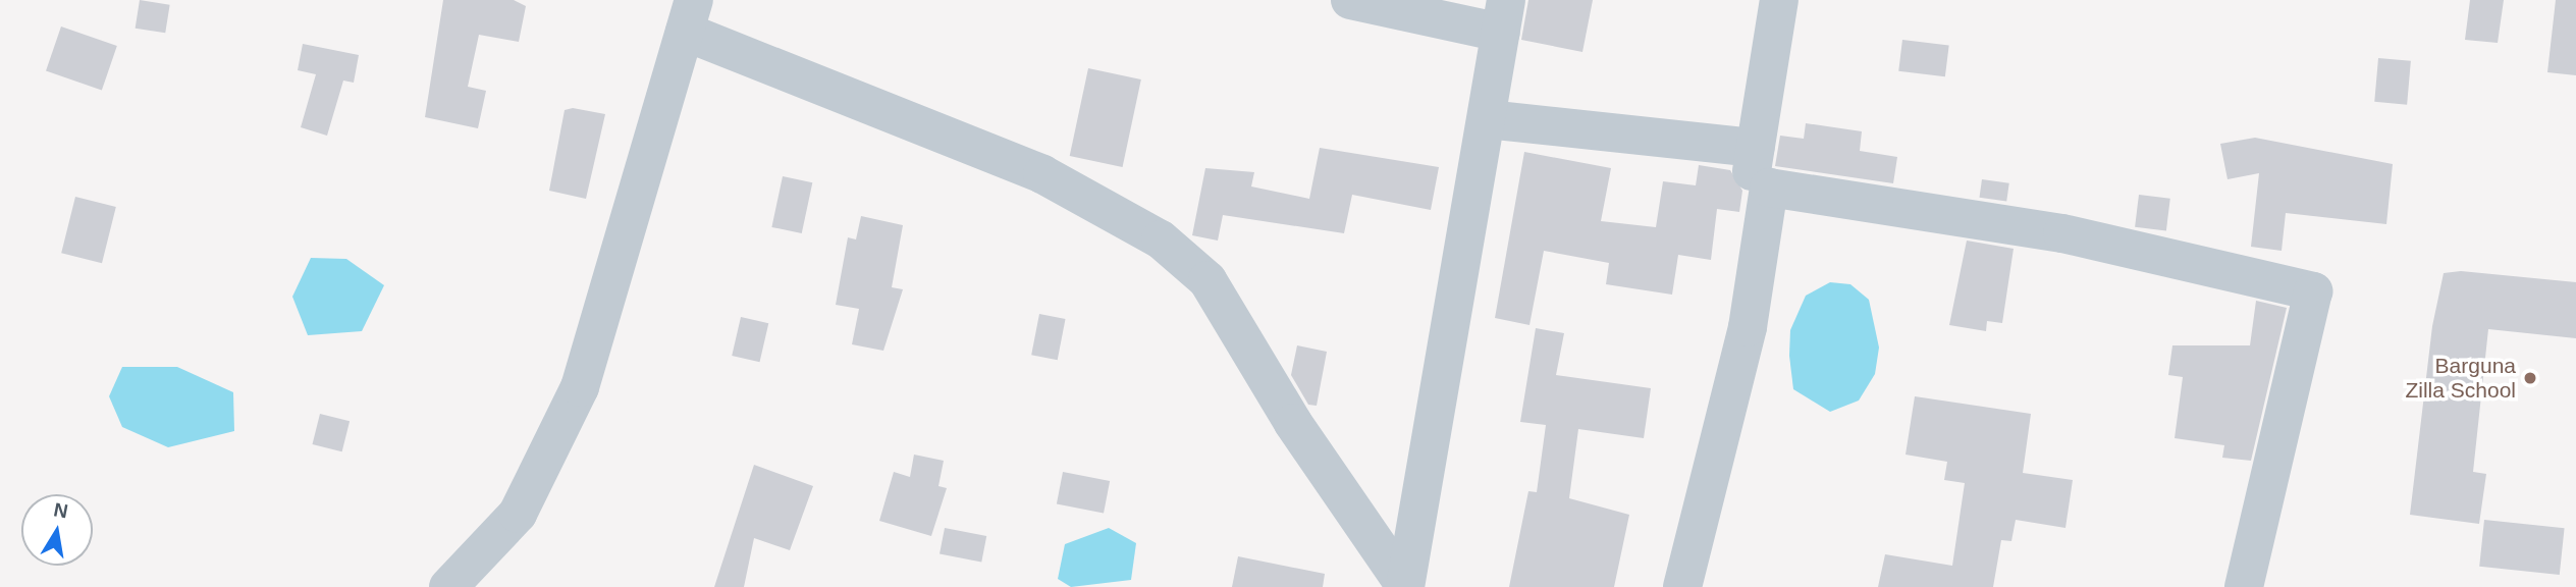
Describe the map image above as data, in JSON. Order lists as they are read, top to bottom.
{
  "places": ["Barguna Zilla School"],
  "north": "top"
}
